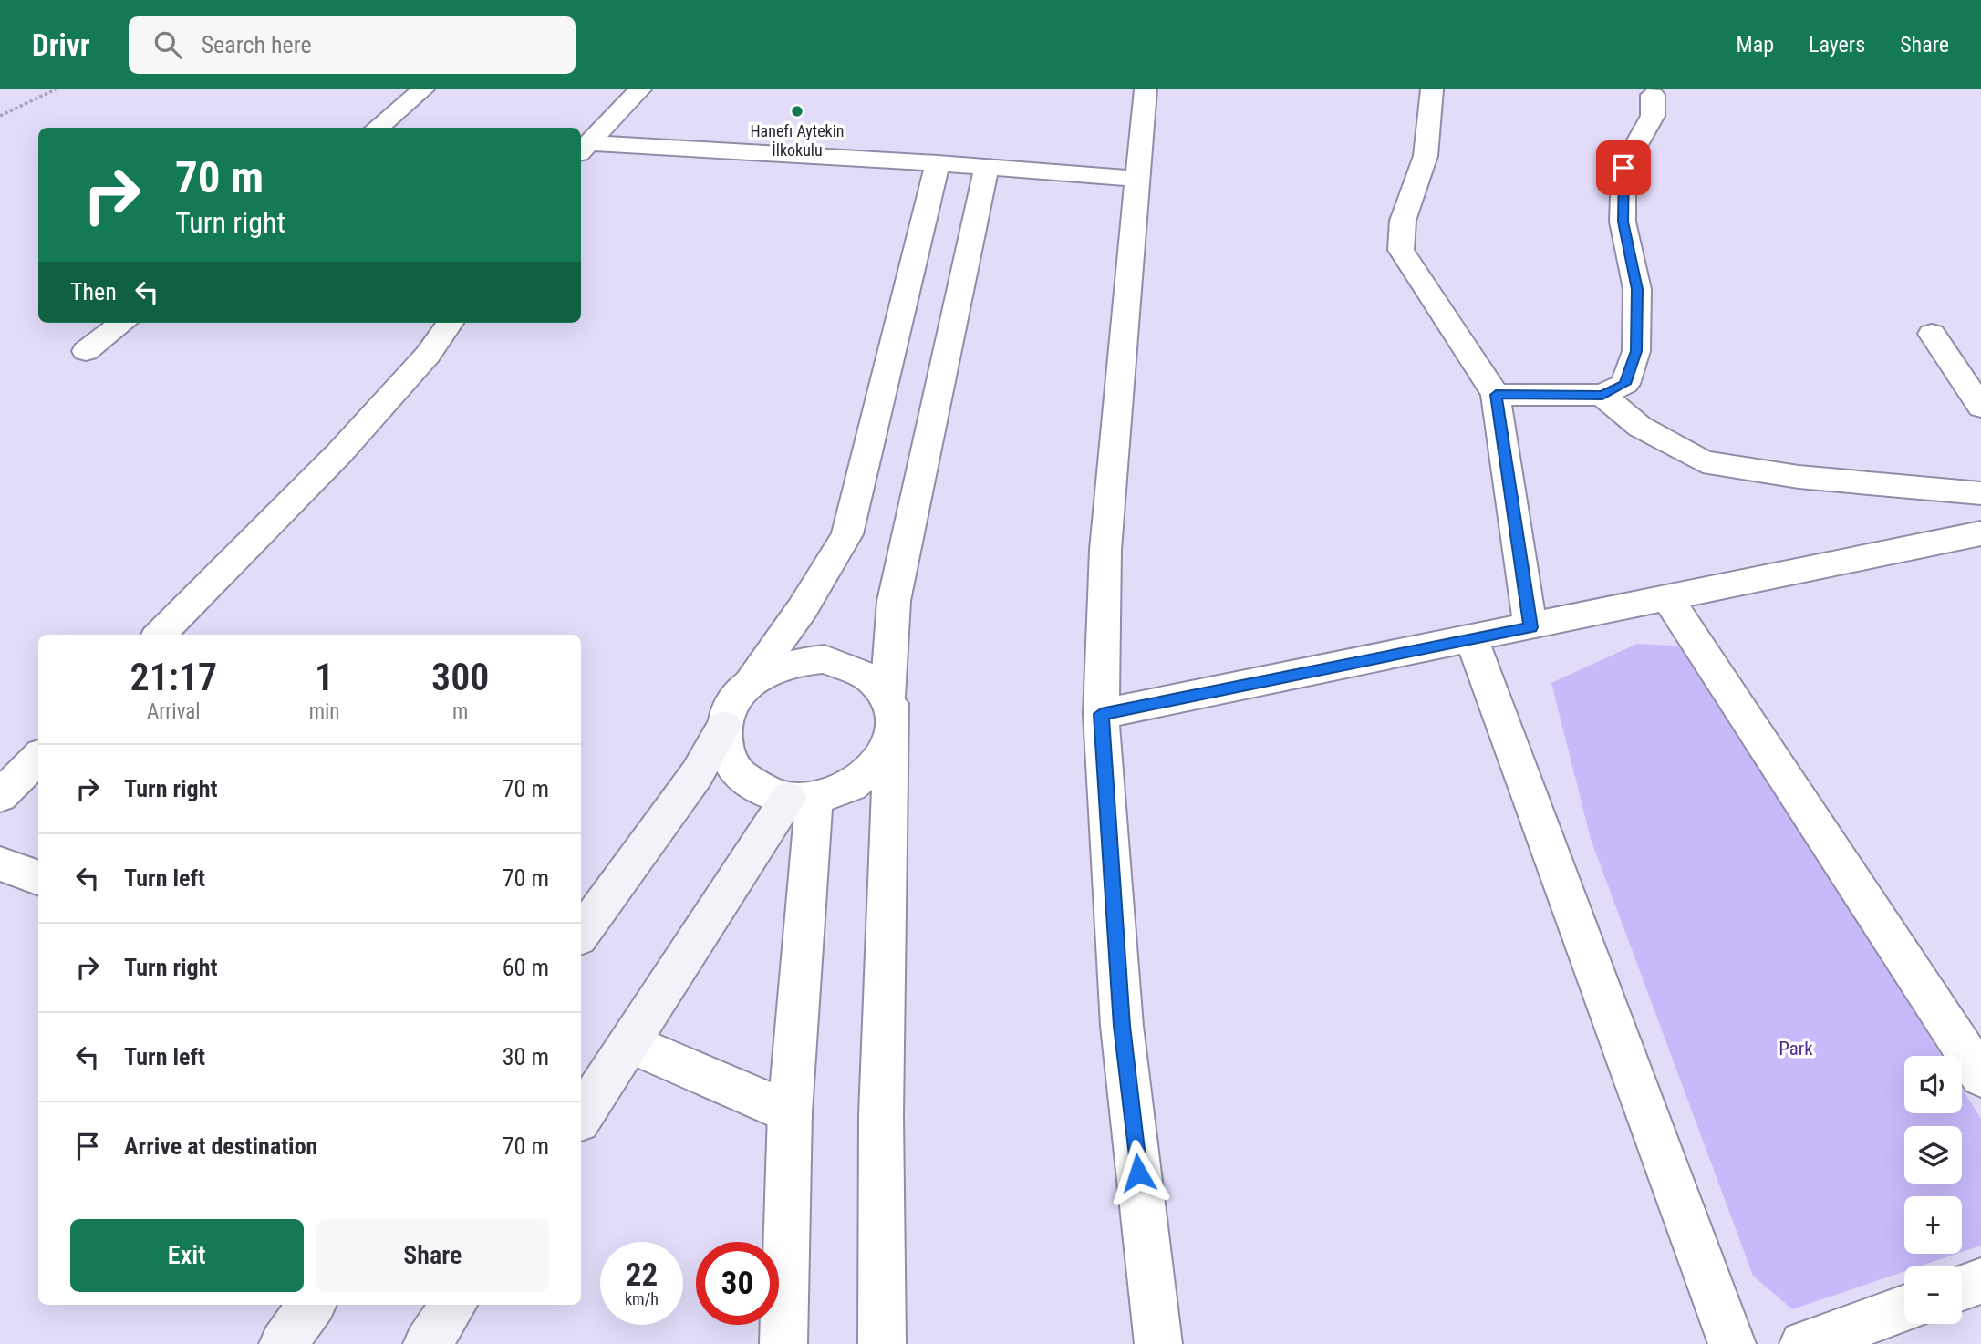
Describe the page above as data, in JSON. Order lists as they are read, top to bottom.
{
  "parks": ["Park"],
  "places": ["Hanefı Aytekin İlkokulu"],
  "page": {
    "header": "Drivr",
    "search": "Search here",
    "nav": ["Map", "Layers", "Share"],
    "turn": ["70 m", "Turn right"],
    "then": "Then",
    "eta": [
      "21:17",
      "Arrival",
      "1",
      "min",
      "300",
      "m"
    ],
    "list": [
      {
        "name": "Turn right",
        "value": "70 m"
      },
      {
        "name": "Turn left",
        "value": "70 m"
      },
      {
        "name": "Turn right",
        "value": "60 m"
      },
      {
        "name": "Turn left",
        "value": "30 m"
      },
      {
        "name": "Arrive at destination",
        "value": "70 m"
      }
    ],
    "map_buttons": ["+", "−"],
    "buttons": ["Exit", "Share"],
    "speed": "22 km/h",
    "limit": "30"
  }
}
